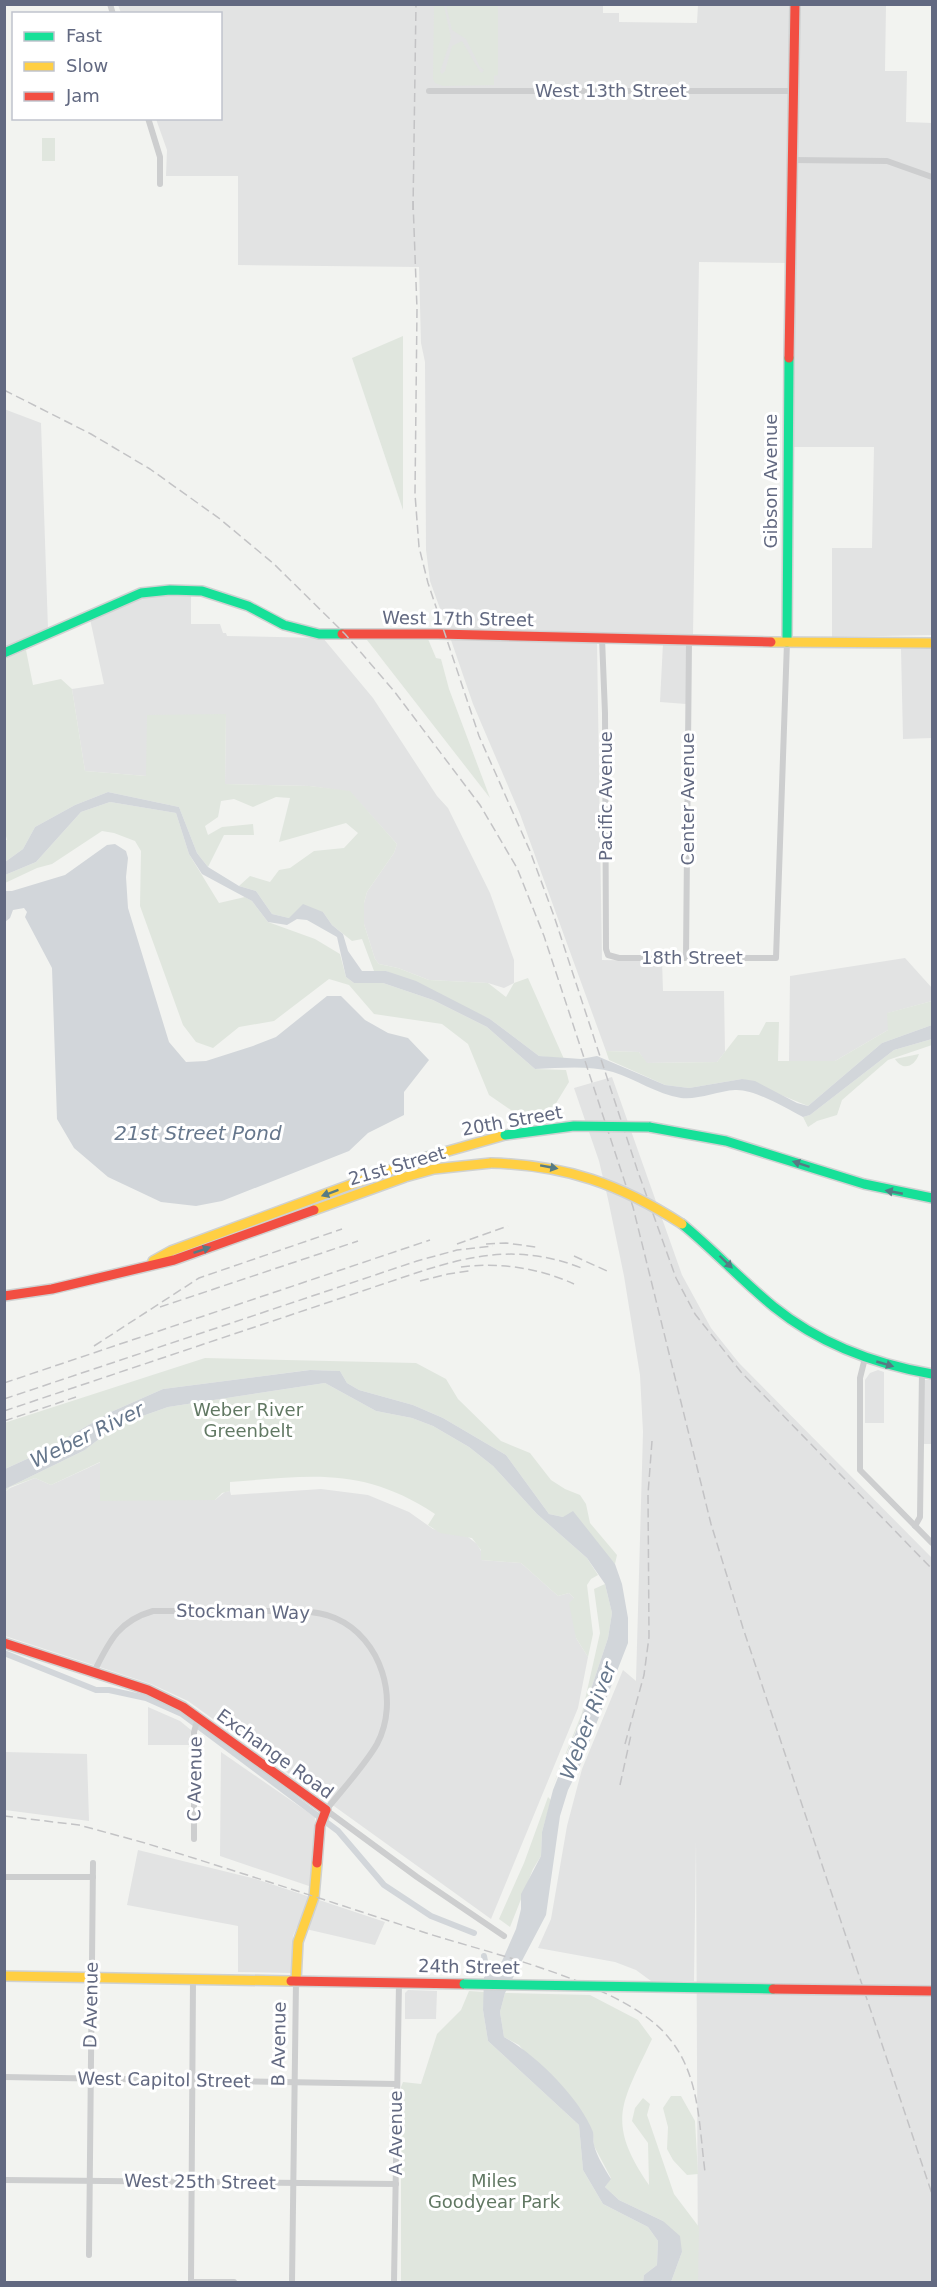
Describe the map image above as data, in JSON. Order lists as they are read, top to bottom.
{
  "streets": {
    "main road": [
      "Gibson Avenue",
      "West 17th Street",
      "20th Street",
      "21st Street",
      "Exchange Road",
      "24th Street",
      "B Avenue"
    ],
    "street": [
      "West 13th Street",
      "Pacific Avenue",
      "Center Avenue",
      "18th Street",
      "Stockman Way",
      "C Avenue",
      "D Avenue",
      "West Capitol Street",
      "A Avenue",
      "West 25th Street"
    ]
  },
  "crossings": [
    ["West 13th Street", "Gibson Avenue"],
    ["Gibson Avenue", "West 17th Street"],
    ["Gibson Avenue", "18th Street"],
    ["West 17th Street", "Pacific Avenue"],
    ["West 17th Street", "Center Avenue"],
    ["Pacific Avenue", "18th Street"],
    ["Center Avenue", "18th Street"],
    ["20th Street", "21st Street"],
    ["Stockman Way", "Exchange Road"],
    ["Stockman Way", "B Avenue"],
    ["Exchange Road", "C Avenue"],
    ["Exchange Road", "B Avenue"],
    ["24th Street", "D Avenue"],
    ["24th Street", "B Avenue"],
    ["24th Street", "A Avenue"],
    ["D Avenue", "West Capitol Street"],
    ["D Avenue", "West 25th Street"],
    ["B Avenue", "West Capitol Street"],
    ["B Avenue", "West 25th Street"],
    ["West Capitol Street", "A Avenue"],
    ["A Avenue", "West 25th Street"]
  ],
  "one_way": ["20th Street", "21st Street"],
  "water": ["21st Street Pond", "Weber River"],
  "parks": ["Weber River Greenbelt", "Miles Goodyear Park"],
  "legend": ["Fast", "Slow", "Jam"]
}
